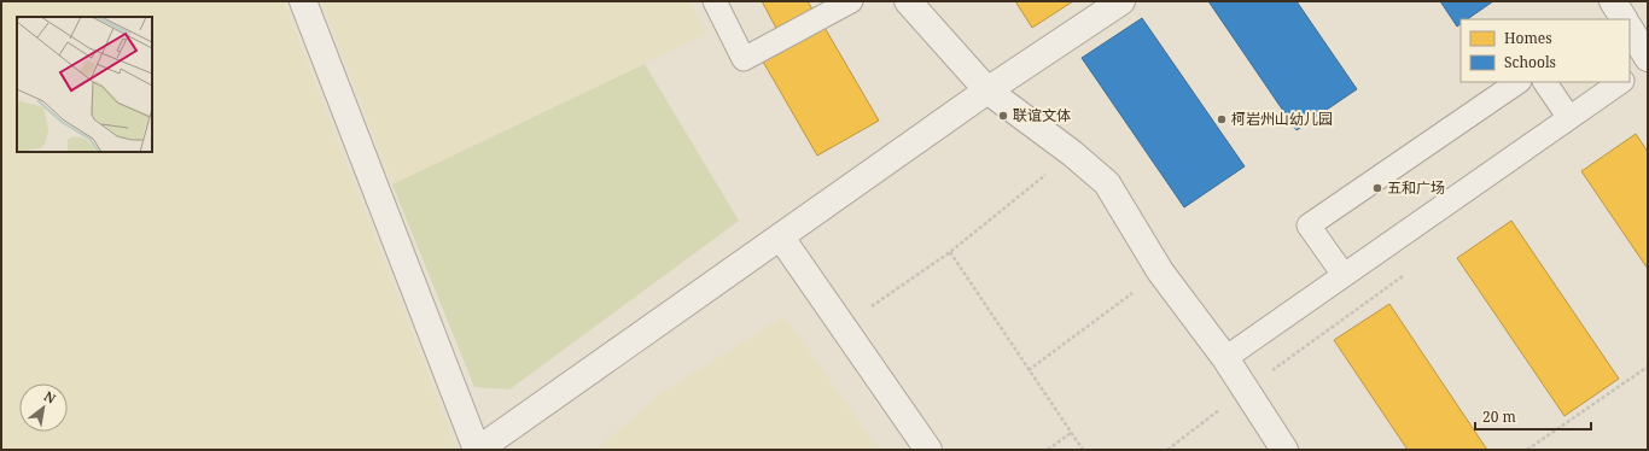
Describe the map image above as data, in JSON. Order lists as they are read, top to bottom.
{
  "places": ["联谊文体", "柯岩州山幼儿园", "五和广场"],
  "legend": ["Homes", "Schools"],
  "scale_bar": "20 m",
  "north": "top right"
}
